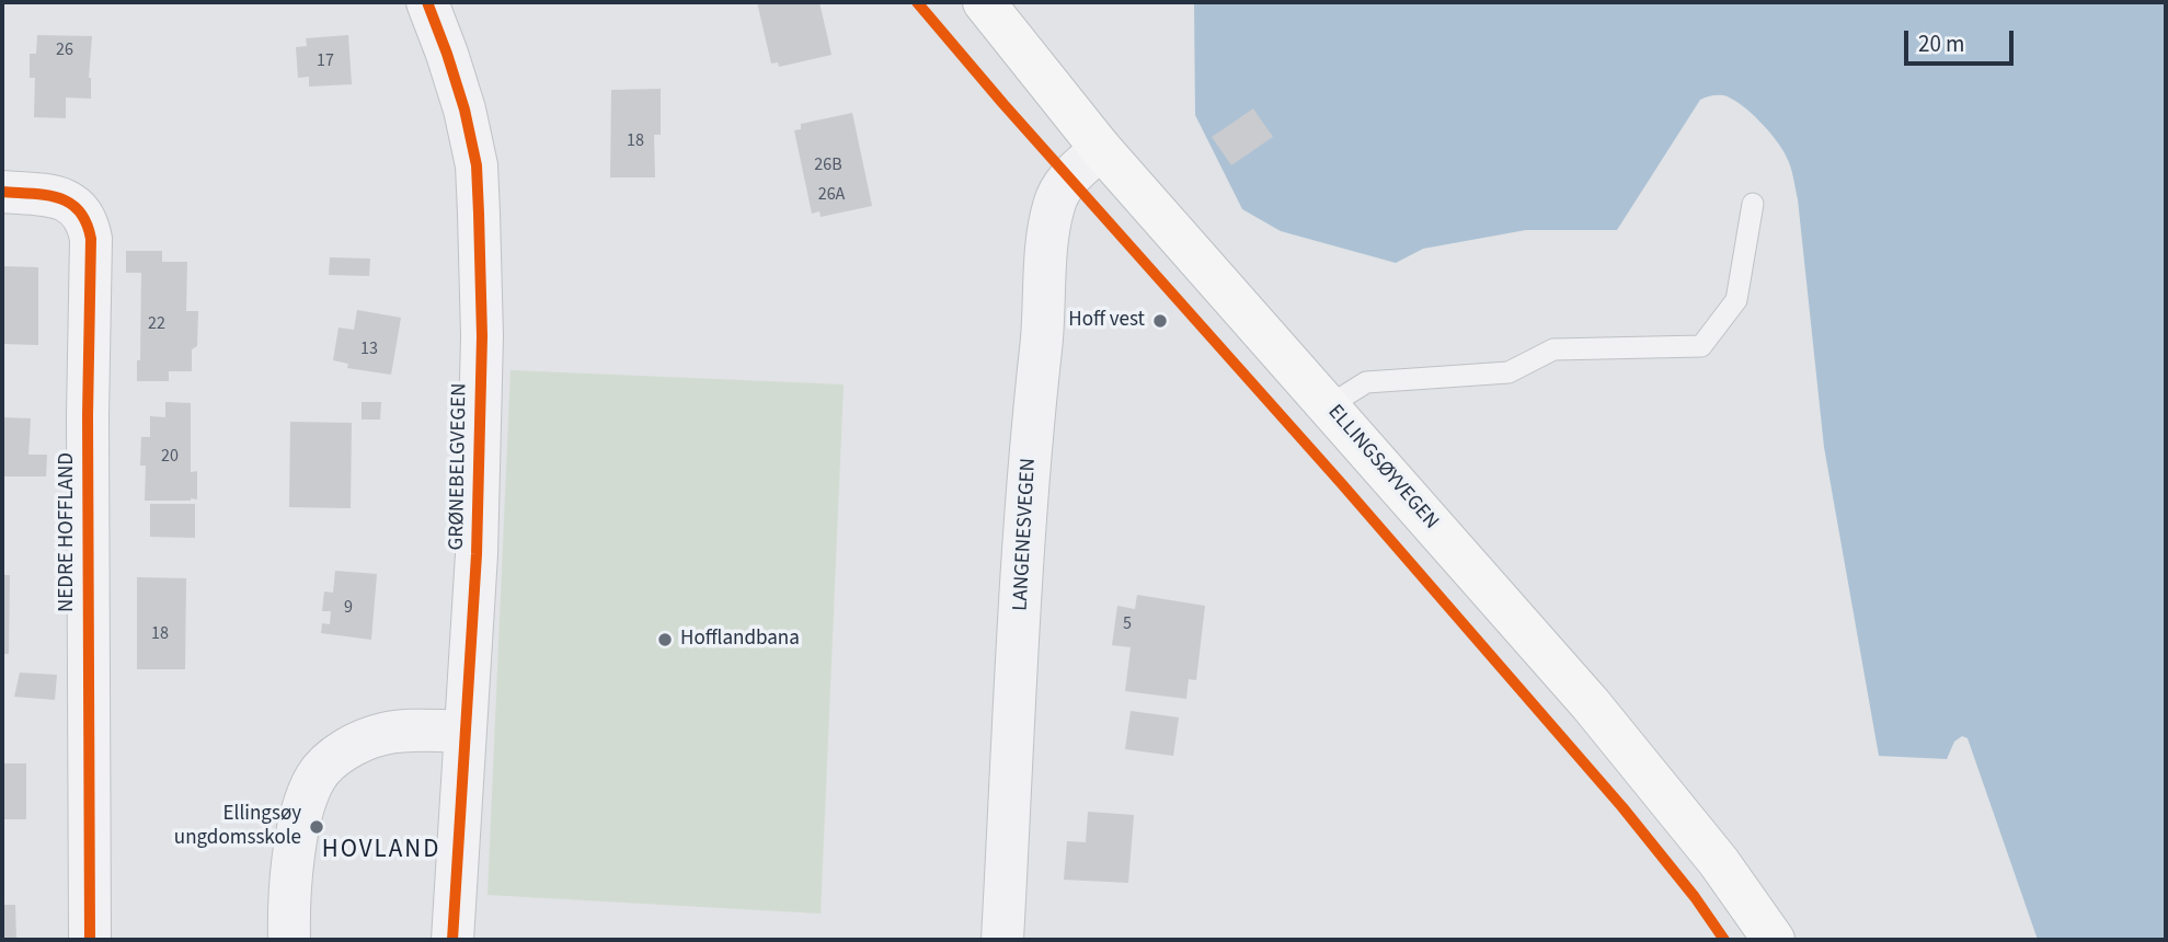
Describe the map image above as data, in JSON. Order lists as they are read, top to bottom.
{
  "streets": {
    "main road": ["ELLINGSØYVEGEN"],
    "street": ["GRØNEBELGVEGEN", "NEDRE HOFFLAND", "LANGENESVEGEN"]
  },
  "crossings": [
    ["ELLINGSØYVEGEN", "LANGENESVEGEN"]
  ],
  "districts": ["HOVLAND"],
  "places": ["Hoff vest", "Hofflandbana", "Ellingsøy ungdomsskole"],
  "house_numbers": [
    "26",
    "17",
    "18",
    "26B",
    "26A",
    "22",
    "13",
    "20",
    "9",
    "5",
    "18"
  ],
  "scale_bar": "20 m"
}
